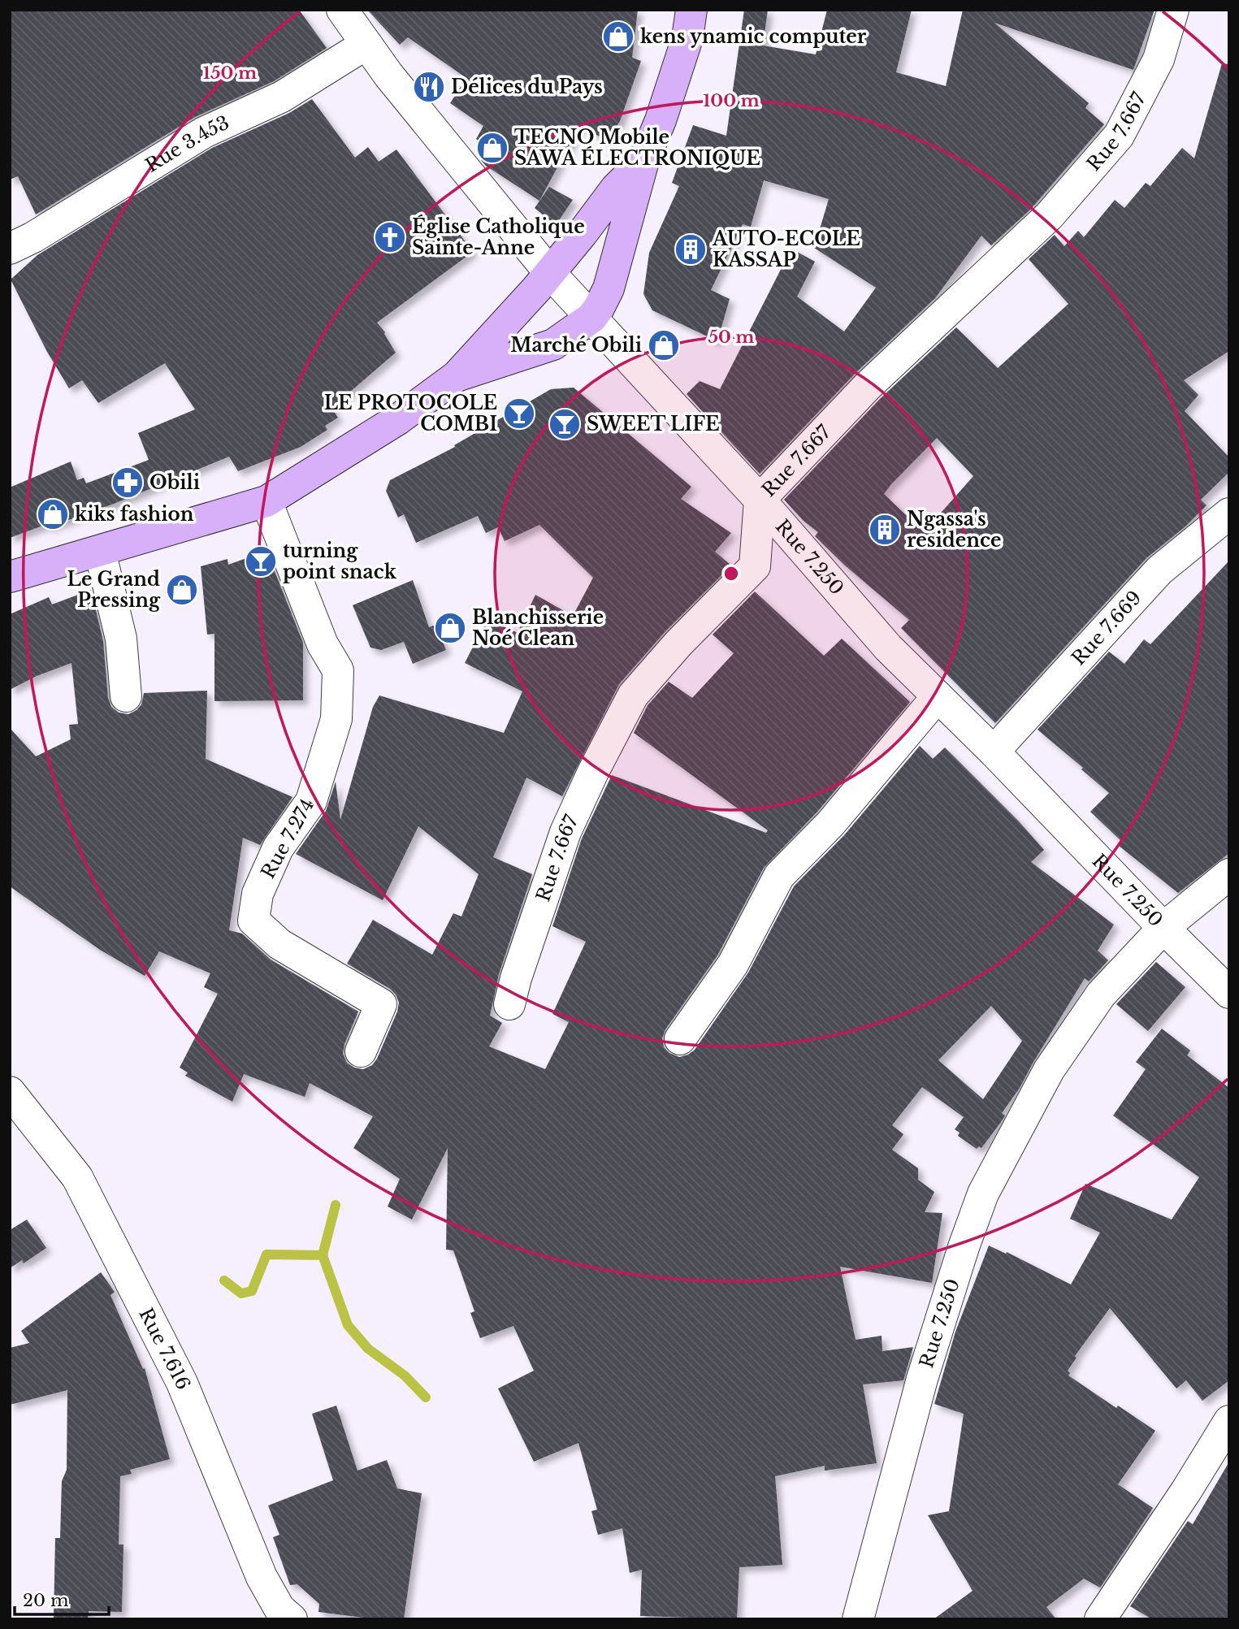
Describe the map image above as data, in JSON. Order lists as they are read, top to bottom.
{
  "streets": {
    "street": [
      "Rue 7.667",
      "Rue 3.453",
      "Rue 7.250",
      "Rue 7.669",
      "Rue 7.274",
      "Rue 7.616"
    ]
  },
  "crossings": [
    ["Rue 7.667", "Rue 7.250"],
    ["Rue 3.453", "Rue 7.250"],
    ["Rue 7.250", "Rue 7.669"]
  ],
  "places": {
    "shop": [
      "kens ynamic computer",
      "TECNO Mobile SAWA ÉLECTRONIQUE",
      "Marché Obili",
      "kiks fashion",
      "Le Grand Pressing",
      "Blanchisserie Noé Clean"
    ],
    "restaurant": ["Délices du Pays"],
    "church": ["Église Catholique Sainte-Anne"],
    "building": ["AUTO-ECOLE KASSAP", "Ngassa's residence"],
    "bar": ["LE PROTOCOLE COMBI", "SWEET LIFE", "turning point snack"],
    "pharmacy": ["Obili"]
  },
  "scale_bar": "20 m",
  "rings": ["150 m", "100 m", "50 m"]
}
